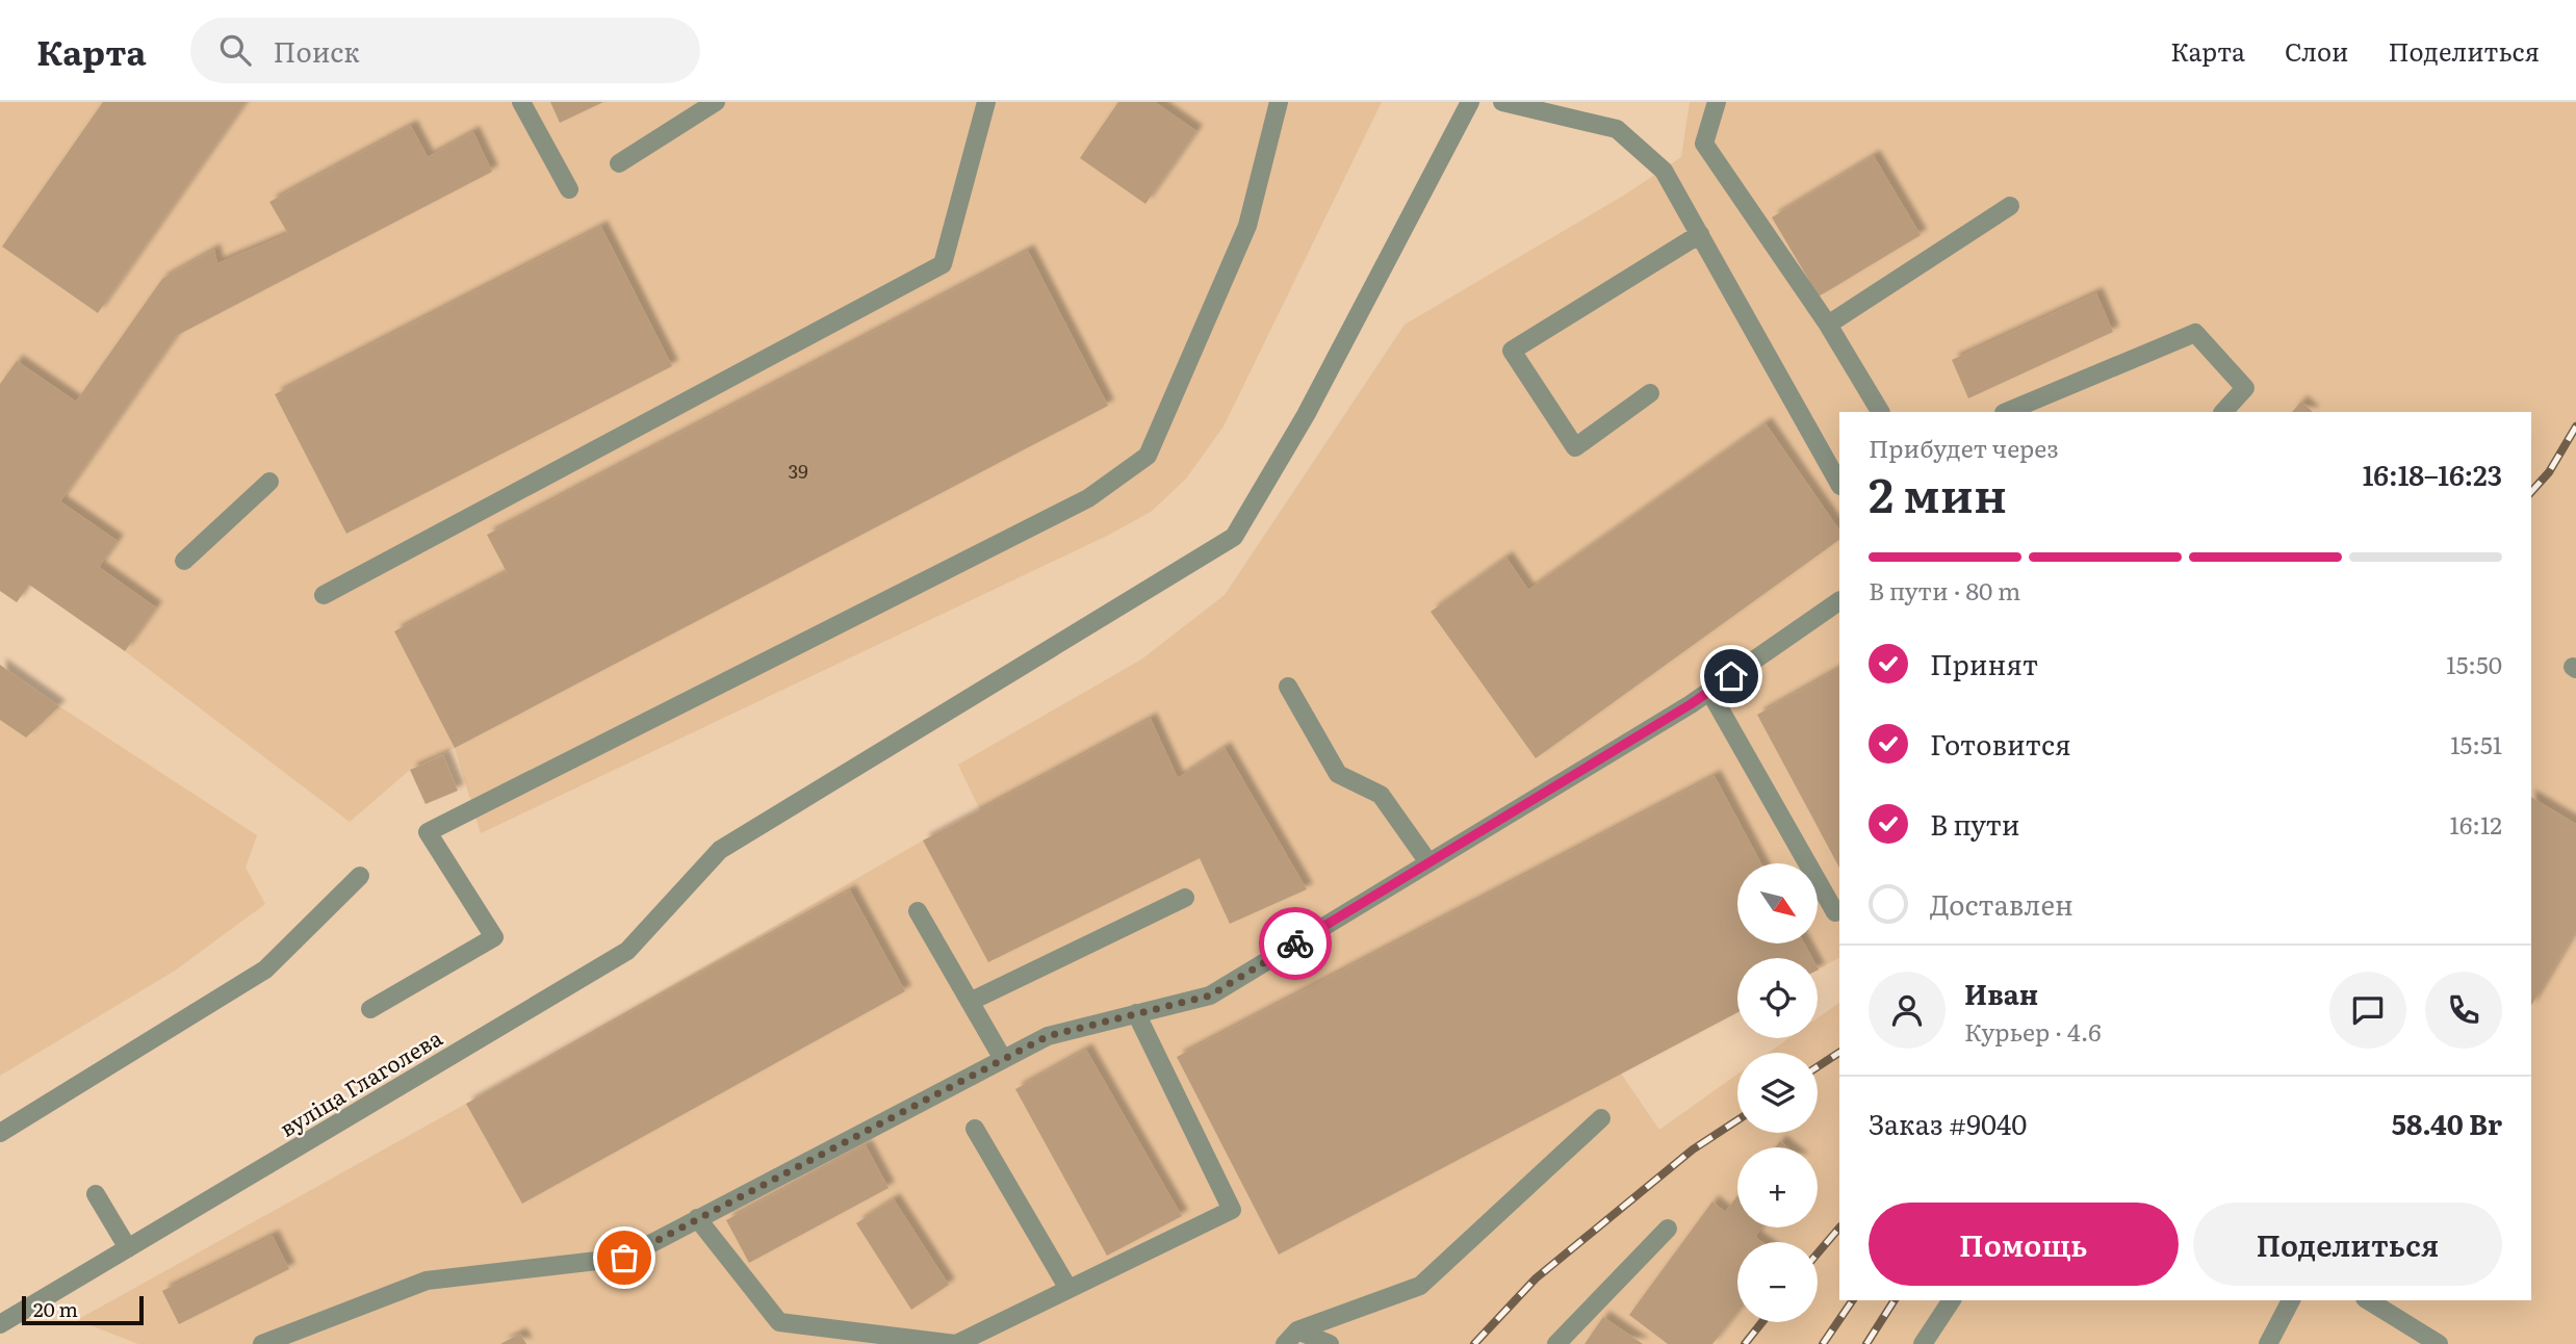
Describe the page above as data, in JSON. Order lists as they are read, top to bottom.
{
  "streets": {
    "lane": ["вуліца Глаголева"]
  },
  "house_numbers": ["39"],
  "scale_bar": "20 m",
  "north": "bottom right",
  "page": {
    "header": "Карта",
    "search": "Поиск",
    "nav": ["Карта", "Слои", "Поделиться"],
    "heading": ["2 мин", "Прибудет через", "16:18–16:23"],
    "panel": [
      "Иван",
      "Курьер · 4.6",
      "Заказ #9040",
      "58.40 Br"
    ],
    "bar": "В пути · 80 m",
    "list": [
      ["Принят", "15:50"],
      ["Готовится", "15:51"],
      ["В пути", "16:12"],
      "Доставлен"
    ],
    "map_buttons": ["+", "−"],
    "buttons": ["Помощь", "Поделиться"],
    "scale": "20 m"
  }
}
